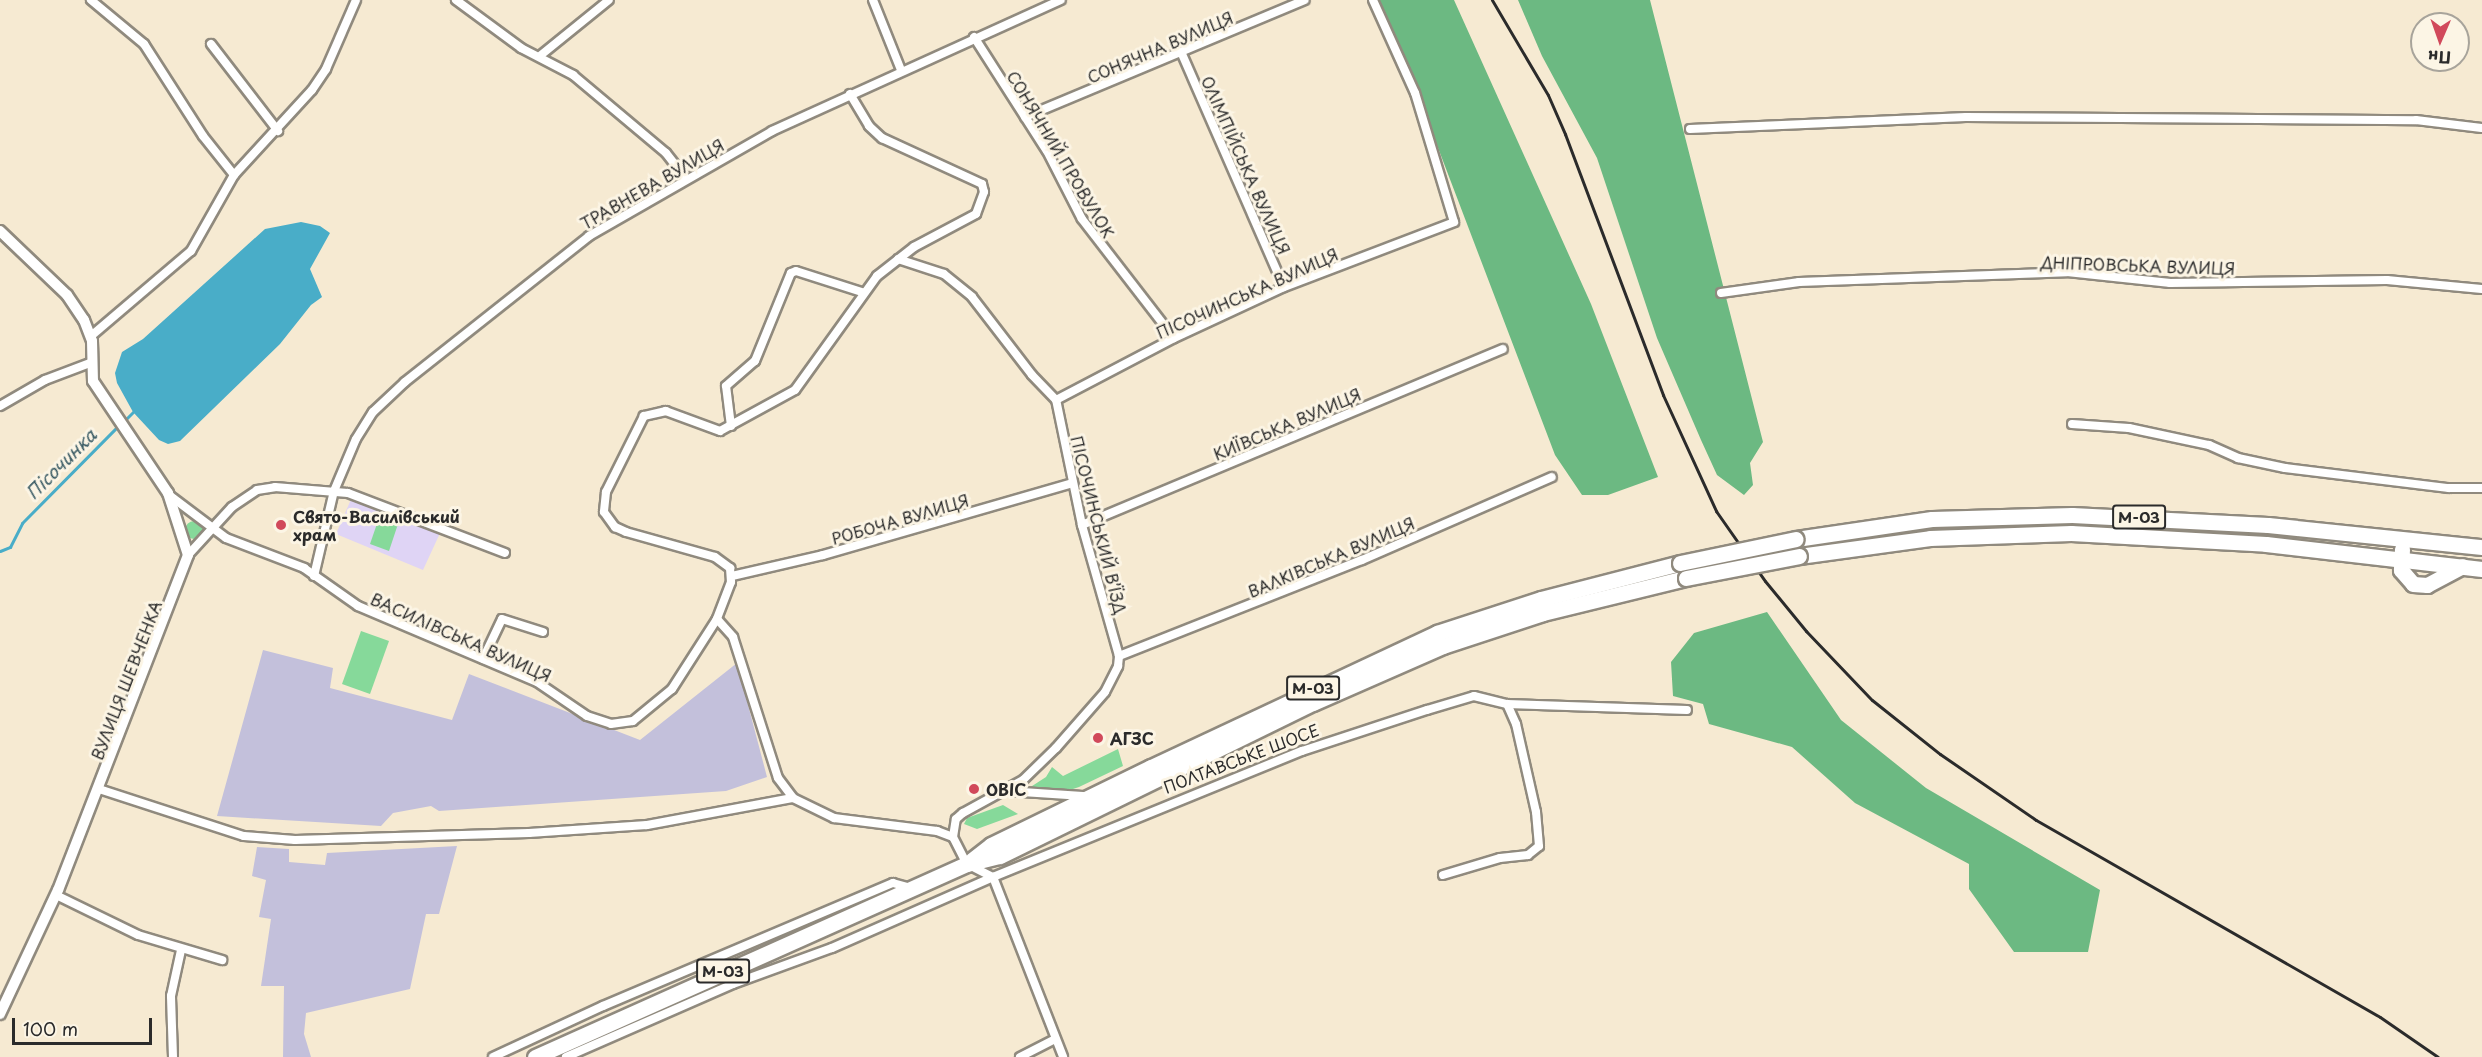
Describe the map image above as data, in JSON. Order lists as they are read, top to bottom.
{
  "streets": {
    "highway": ["М-03"],
    "street": [
      "СОНЯЧНА ВУЛИЦЯ",
      "СОНЯЧНИЙ ПРОВУЛОК",
      "ОЛІМПІЙСЬКА ВУЛИЦЯ",
      "ТРАВНЕВА ВУЛИЦЯ",
      "ДНІПРОВСЬКА ВУЛИЦЯ",
      "ПІСОЧИНСЬКА ВУЛИЦЯ",
      "КИЇВСЬКА ВУЛИЦЯ",
      "РОБОЧА ВУЛИЦЯ",
      "ПІСОЧИНСЬКИЙ В’ЇЗД",
      "ВАЛКІВСЬКА ВУЛИЦЯ",
      "ВАСИЛІВСЬКА ВУЛИЦЯ",
      "ВУЛИЦЯ ШЕВЧЕНКА",
      "ПОЛТАВСЬКЕ ШОСЕ"
    ]
  },
  "crossings": [
    ["СОНЯЧНА ВУЛИЦЯ", "СОНЯЧНИЙ ПРОВУЛОК"],
    ["СОНЯЧНА ВУЛИЦЯ", "ОЛІМПІЙСЬКА ВУЛИЦЯ"],
    ["СОНЯЧНИЙ ПРОВУЛОК", "ТРАВНЕВА ВУЛИЦЯ"],
    ["СОНЯЧНИЙ ПРОВУЛОК", "ПІСОЧИНСЬКА ВУЛИЦЯ"],
    ["ОЛІМПІЙСЬКА ВУЛИЦЯ", "ПІСОЧИНСЬКА ВУЛИЦЯ"],
    ["ТРАВНЕВА ВУЛИЦЯ", "ВАСИЛІВСЬКА ВУЛИЦЯ"],
    ["ПІСОЧИНСЬКА ВУЛИЦЯ", "ПІСОЧИНСЬКИЙ В’ЇЗД"],
    ["КИЇВСЬКА ВУЛИЦЯ", "ПІСОЧИНСЬКИЙ В’ЇЗД"],
    ["РОБОЧА ВУЛИЦЯ", "ПІСОЧИНСЬКИЙ В’ЇЗД"],
    ["РОБОЧА ВУЛИЦЯ", "ВАСИЛІВСЬКА ВУЛИЦЯ"],
    ["ПІСОЧИНСЬКИЙ В’ЇЗД", "ВАЛКІВСЬКА ВУЛИЦЯ"]
  ],
  "water": ["Пісочинка"],
  "places": ["Свято-Василівський храм", "АГЗС", "ОВІС"],
  "scale_bar": "100 m",
  "north": "bottom"
}
